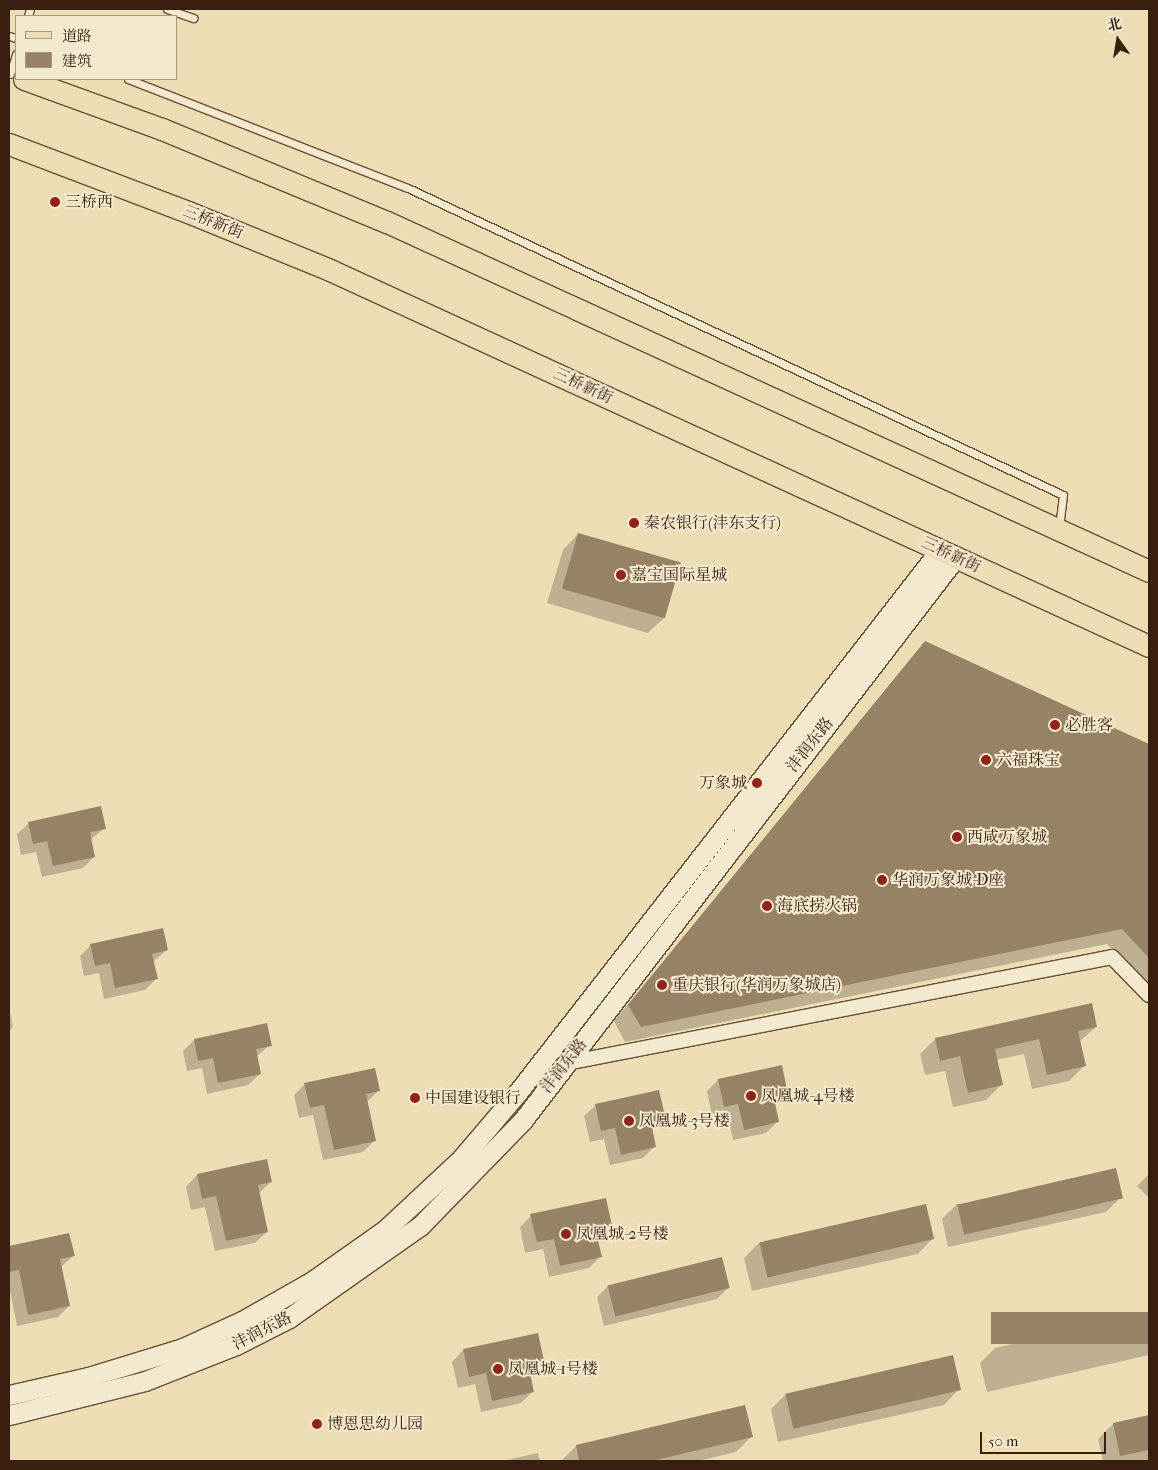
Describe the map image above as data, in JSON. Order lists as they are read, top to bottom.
{
  "streets": {
    "main road": ["三桥新街"],
    "street": ["沣润东路"]
  },
  "crossings": [
    ["三桥新街", "沣润东路"]
  ],
  "places": [
    "三桥西",
    "秦农银行(沣东支行)",
    "嘉宝国际星城",
    "必胜客",
    "六福珠宝",
    "万象城",
    "西咸万象城",
    "华润万象城-D座",
    "海底捞火锅",
    "重庆银行(华润万象城店)",
    "凤凰城-4号楼",
    "中国建设银行",
    "凤凰城-3号楼",
    "凤凰城-2号楼",
    "凤凰城-1号楼",
    "博恩思幼儿园"
  ],
  "legend": ["道路", "建筑"],
  "scale_bar": "50 m",
  "north": "top"
}
